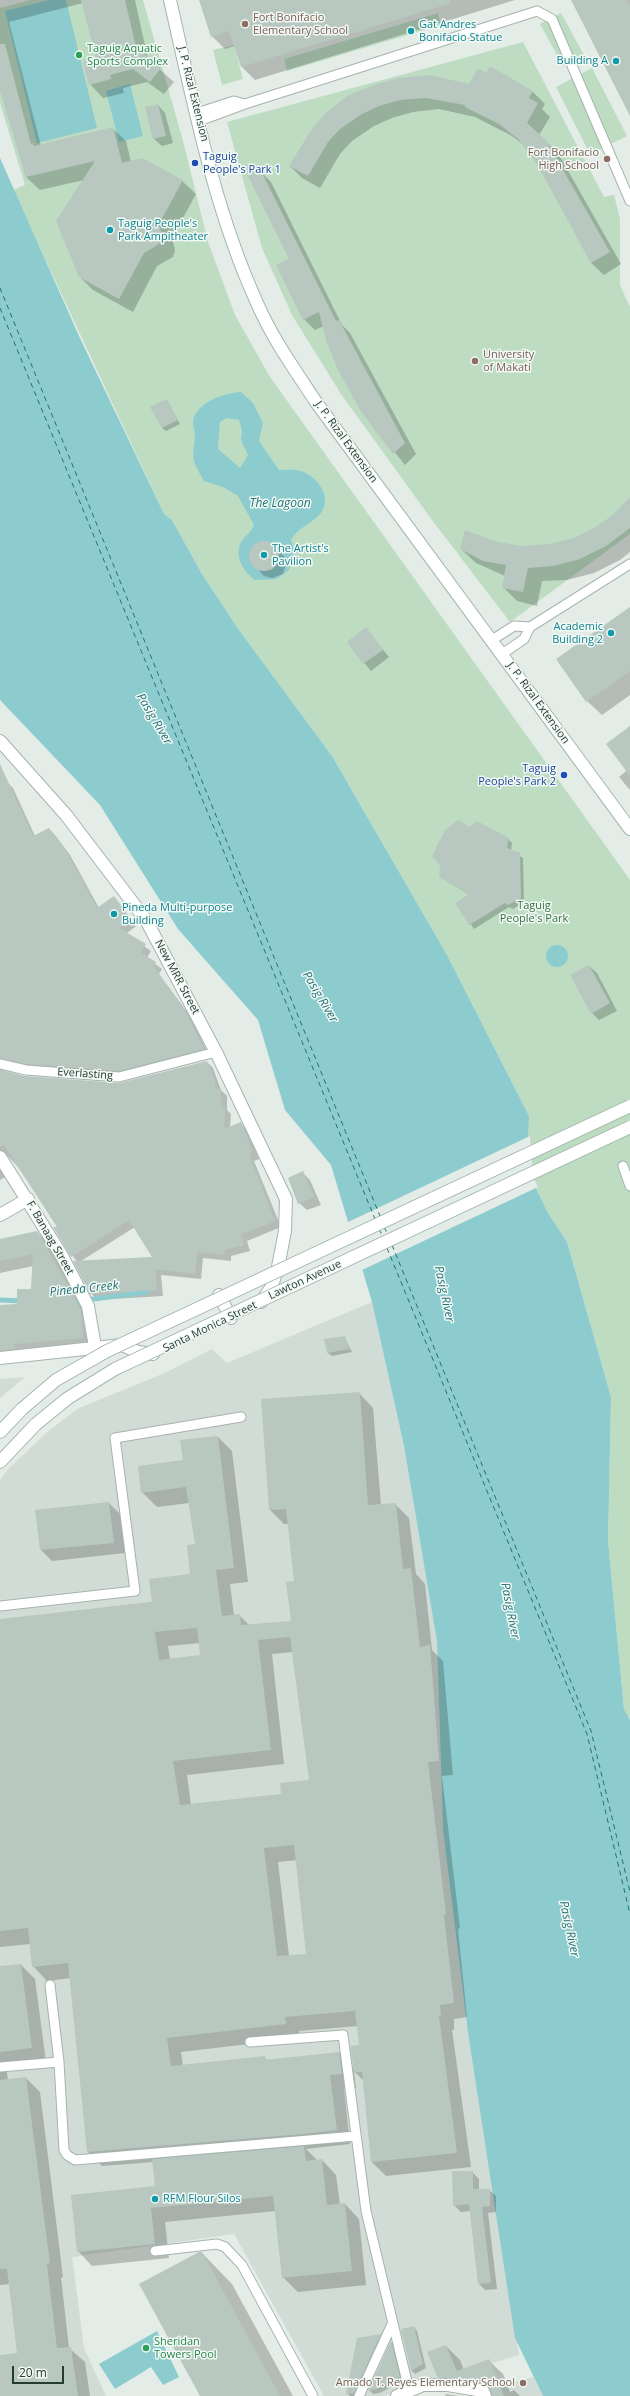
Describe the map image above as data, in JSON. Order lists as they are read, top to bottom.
{
  "streets": {
    "main road": [
      "J. P. Rizal Extension",
      "New MRR Street",
      "F. Banaag Street",
      "Lawton Avenue",
      "Santa Monica Street"
    ],
    "lane": ["Everlasting"]
  },
  "crossings": [
    ["New MRR Street", "Everlasting"],
    ["New MRR Street", "Santa Monica Street"],
    ["F. Banaag Street", "Santa Monica Street"]
  ],
  "water": ["The Lagoon", "Pasig River", "Pineda Creek"],
  "parks": ["Taguig People's Park"],
  "places": [
    "Fort Bonifacio Elementary School",
    "Gat Andres Bonifacio Statue",
    "Taguig Aquatic Sports Complex",
    "Building A",
    "Fort Bonifacio High School",
    "Taguig People's Park 1",
    "Taguig People's Park Ampitheater",
    "University of Makati",
    "The Artist's Pavilion",
    "Academic Building 2",
    "Taguig People's Park 2",
    "Pineda Multi-purpose Building",
    "RFM Flour Silos",
    "Sheridan Towers Pool",
    "Amado T. Reyes Elementary School"
  ],
  "scale_bar": "20 m"
}
